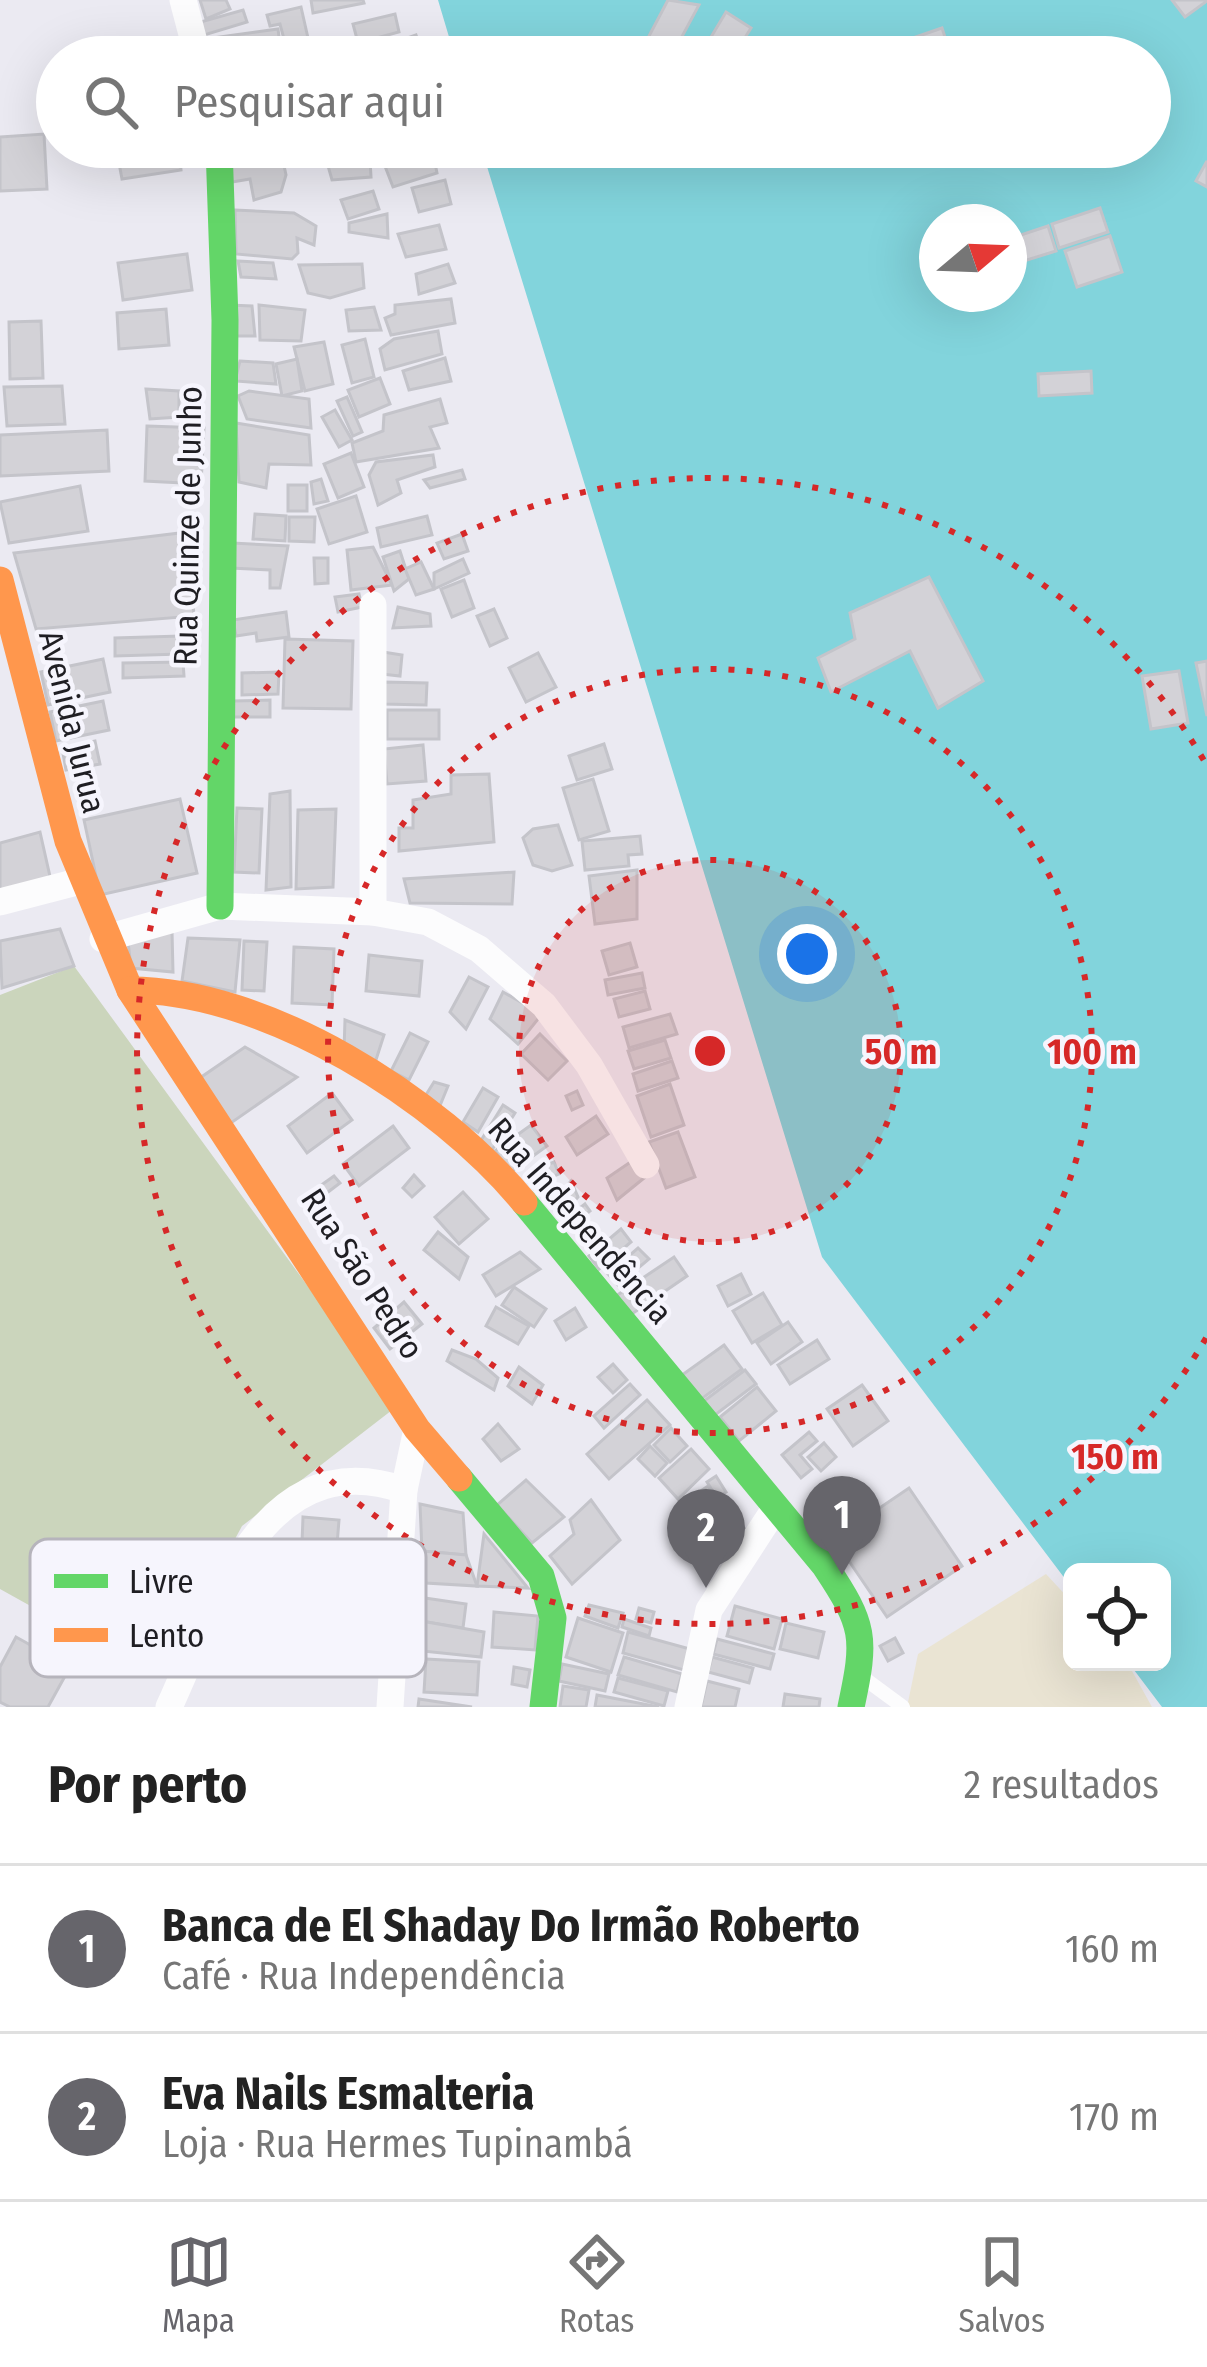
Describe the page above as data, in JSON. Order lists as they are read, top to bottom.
{
  "streets": {
    "street": [
      "Rua Quinze de Junho",
      "Avenida Jurua",
      "Rua Independência",
      "Rua São Pedro"
    ]
  },
  "crossings": [
    ["Avenida Jurua", "Rua São Pedro"],
    ["Rua Independência", "Rua São Pedro"]
  ],
  "legend": ["Livre", "Lento"],
  "north": "right",
  "page": {
    "search": "Pesquisar aqui",
    "pins": ["1", "2"],
    "heading": ["Por perto", "2 resultados"],
    "list": [
      {
        "mark": "1",
        "name": "Banca de El Shaday Do Irmão Roberto",
        "note": "Café · Rua Independência",
        "value": "160 m"
      },
      {
        "mark": "2",
        "name": "Eva Nails Esmalteria",
        "note": "Loja · Rua Hermes Tupinambá",
        "value": "170 m"
      }
    ],
    "nav": ["Mapa", "Rotas", "Salvos"]
  },
  "rings": ["50 m", "100 m", "150 m"]
}
